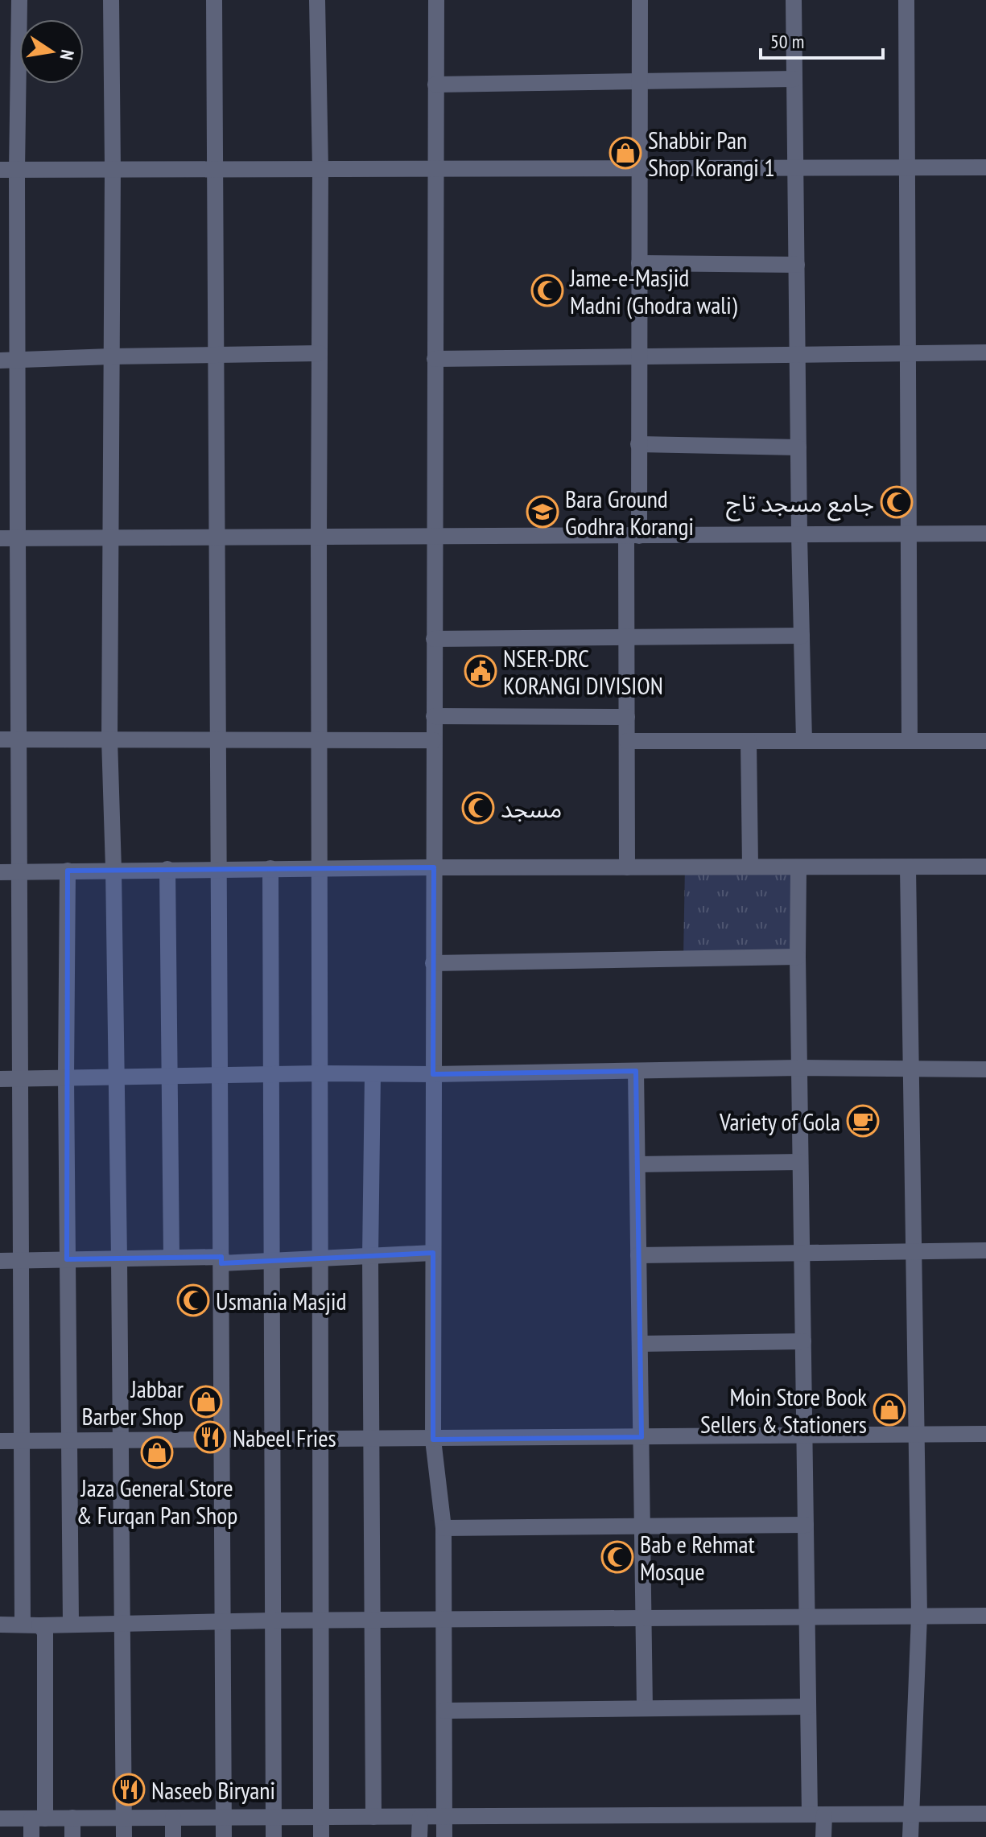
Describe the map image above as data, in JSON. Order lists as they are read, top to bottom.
{
  "places": {
    "shop": [
      "Shabbir Pan Shop Korangi 1",
      "Jabbar Barber Shop",
      "Moin Store Book Sellers & Stationers",
      "Jaza General Store & Furqan Pan Shop"
    ],
    "mosque": [
      "Jame-e-Masjid Madni (Ghodra wali)",
      "جامع مسجد تاج",
      "مسجد",
      "Usmania Masjid",
      "Bab e Rehmat Mosque"
    ],
    "school or university": ["Bara Ground Godhra Korangi"],
    "public building": ["NSER-DRC KORANGI DIVISION"],
    "cafe": ["Variety of Gola"],
    "restaurant": ["Nabeel Fries", "Naseeb Biryani"]
  },
  "scale_bar": "50 m",
  "north": "right"
}
